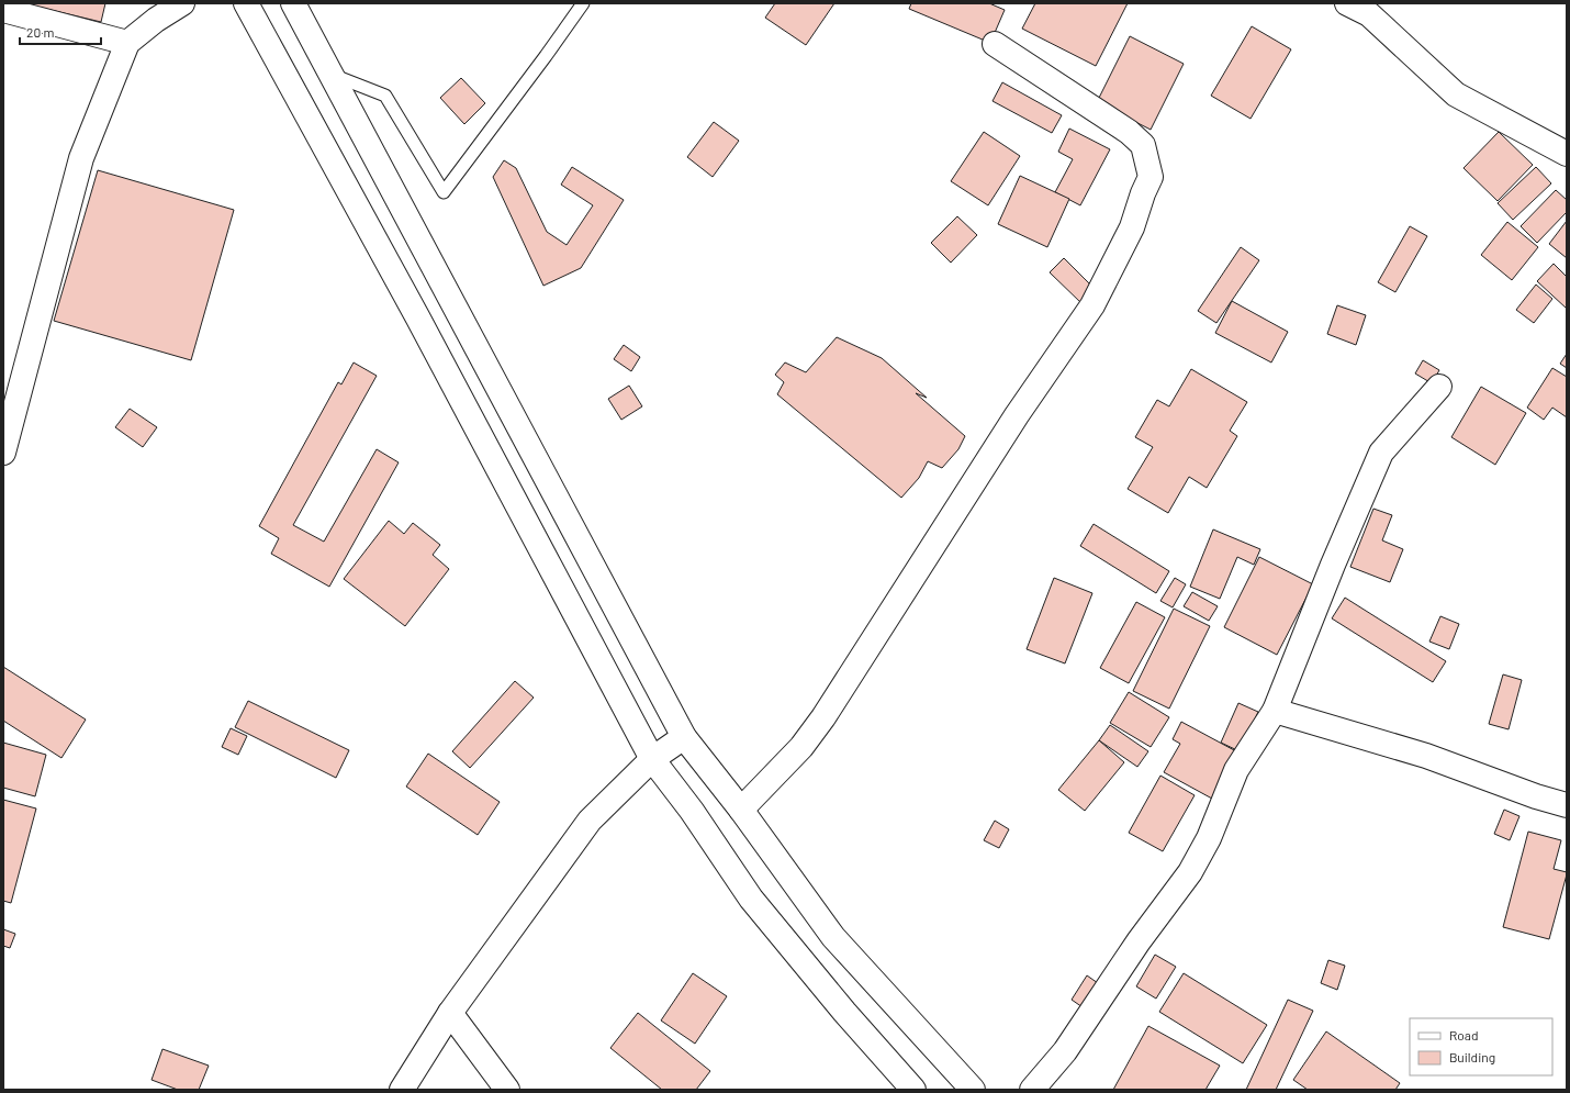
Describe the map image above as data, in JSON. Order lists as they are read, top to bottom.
{
  "legend": ["Road", "Building"],
  "scale_bar": "20 m"
}
